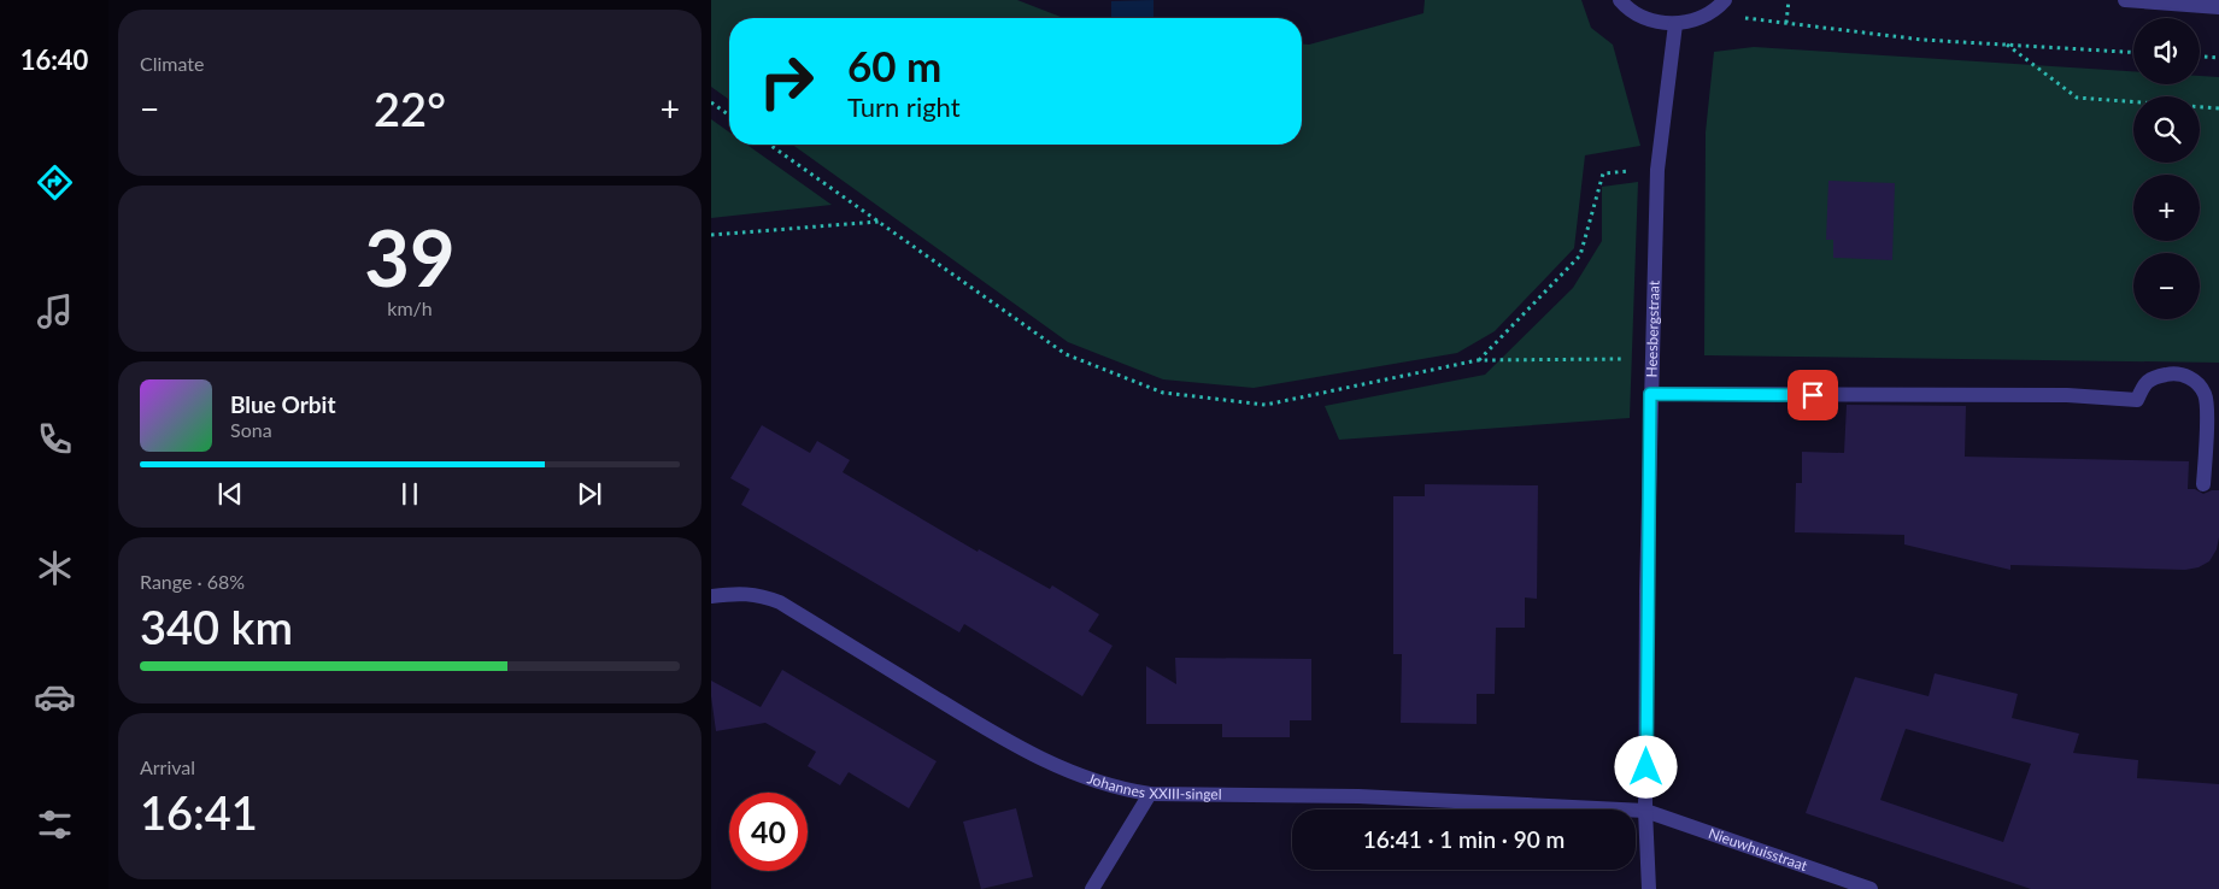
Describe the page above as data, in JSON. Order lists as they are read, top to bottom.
{
  "streets": {
    "street": ["Heesbergstraat", "Johannes XXIII-singel", "Nieuwhuisstraat"]
  },
  "crossings": [
    ["Heesbergstraat", "Johannes XXIII-singel"],
    ["Heesbergstraat", "Nieuwhuisstraat"],
    ["Johannes XXIII-singel", "Nieuwhuisstraat"]
  ],
  "page": {
    "tabs": "16:40",
    "tile": [
      "Climate",
      ["39", "km/h"],
      ["Range · 68%", "340 km"],
      ["Arrival", "16:41"]
    ],
    "map_buttons": ["+", "−"],
    "turn": ["60 m", "Turn right"],
    "heat": ["−", "22°", "+"],
    "song": ["Blue Orbit", "Sona"],
    "limit": "40",
    "trip": "16:41 · 1 min · 90 m"
  }
}
